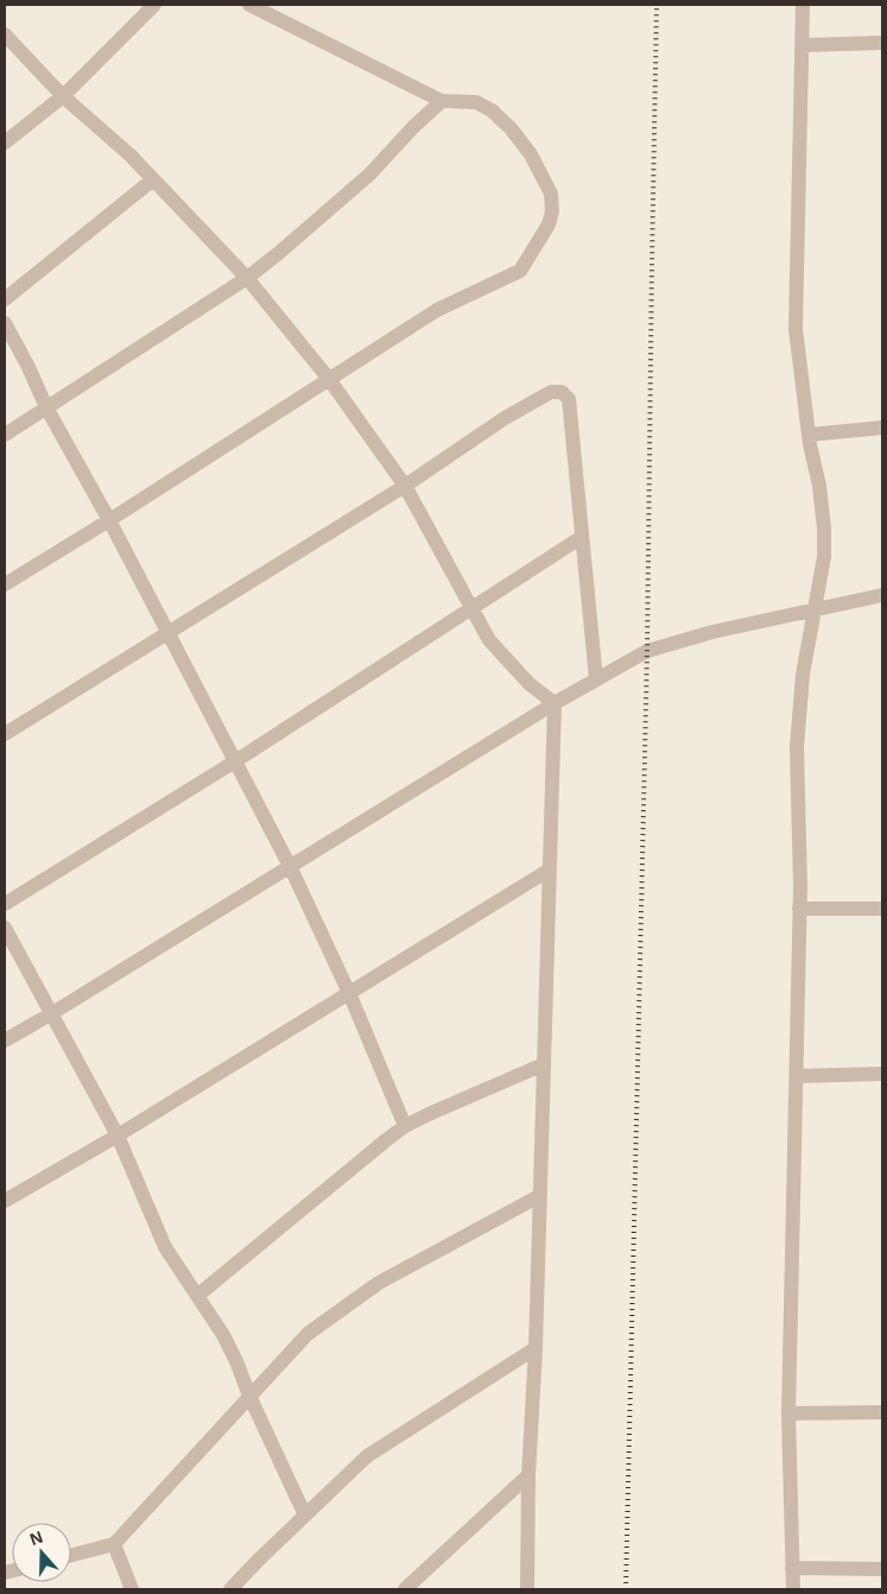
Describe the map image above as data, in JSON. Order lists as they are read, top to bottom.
{
  "north": "top"
}
